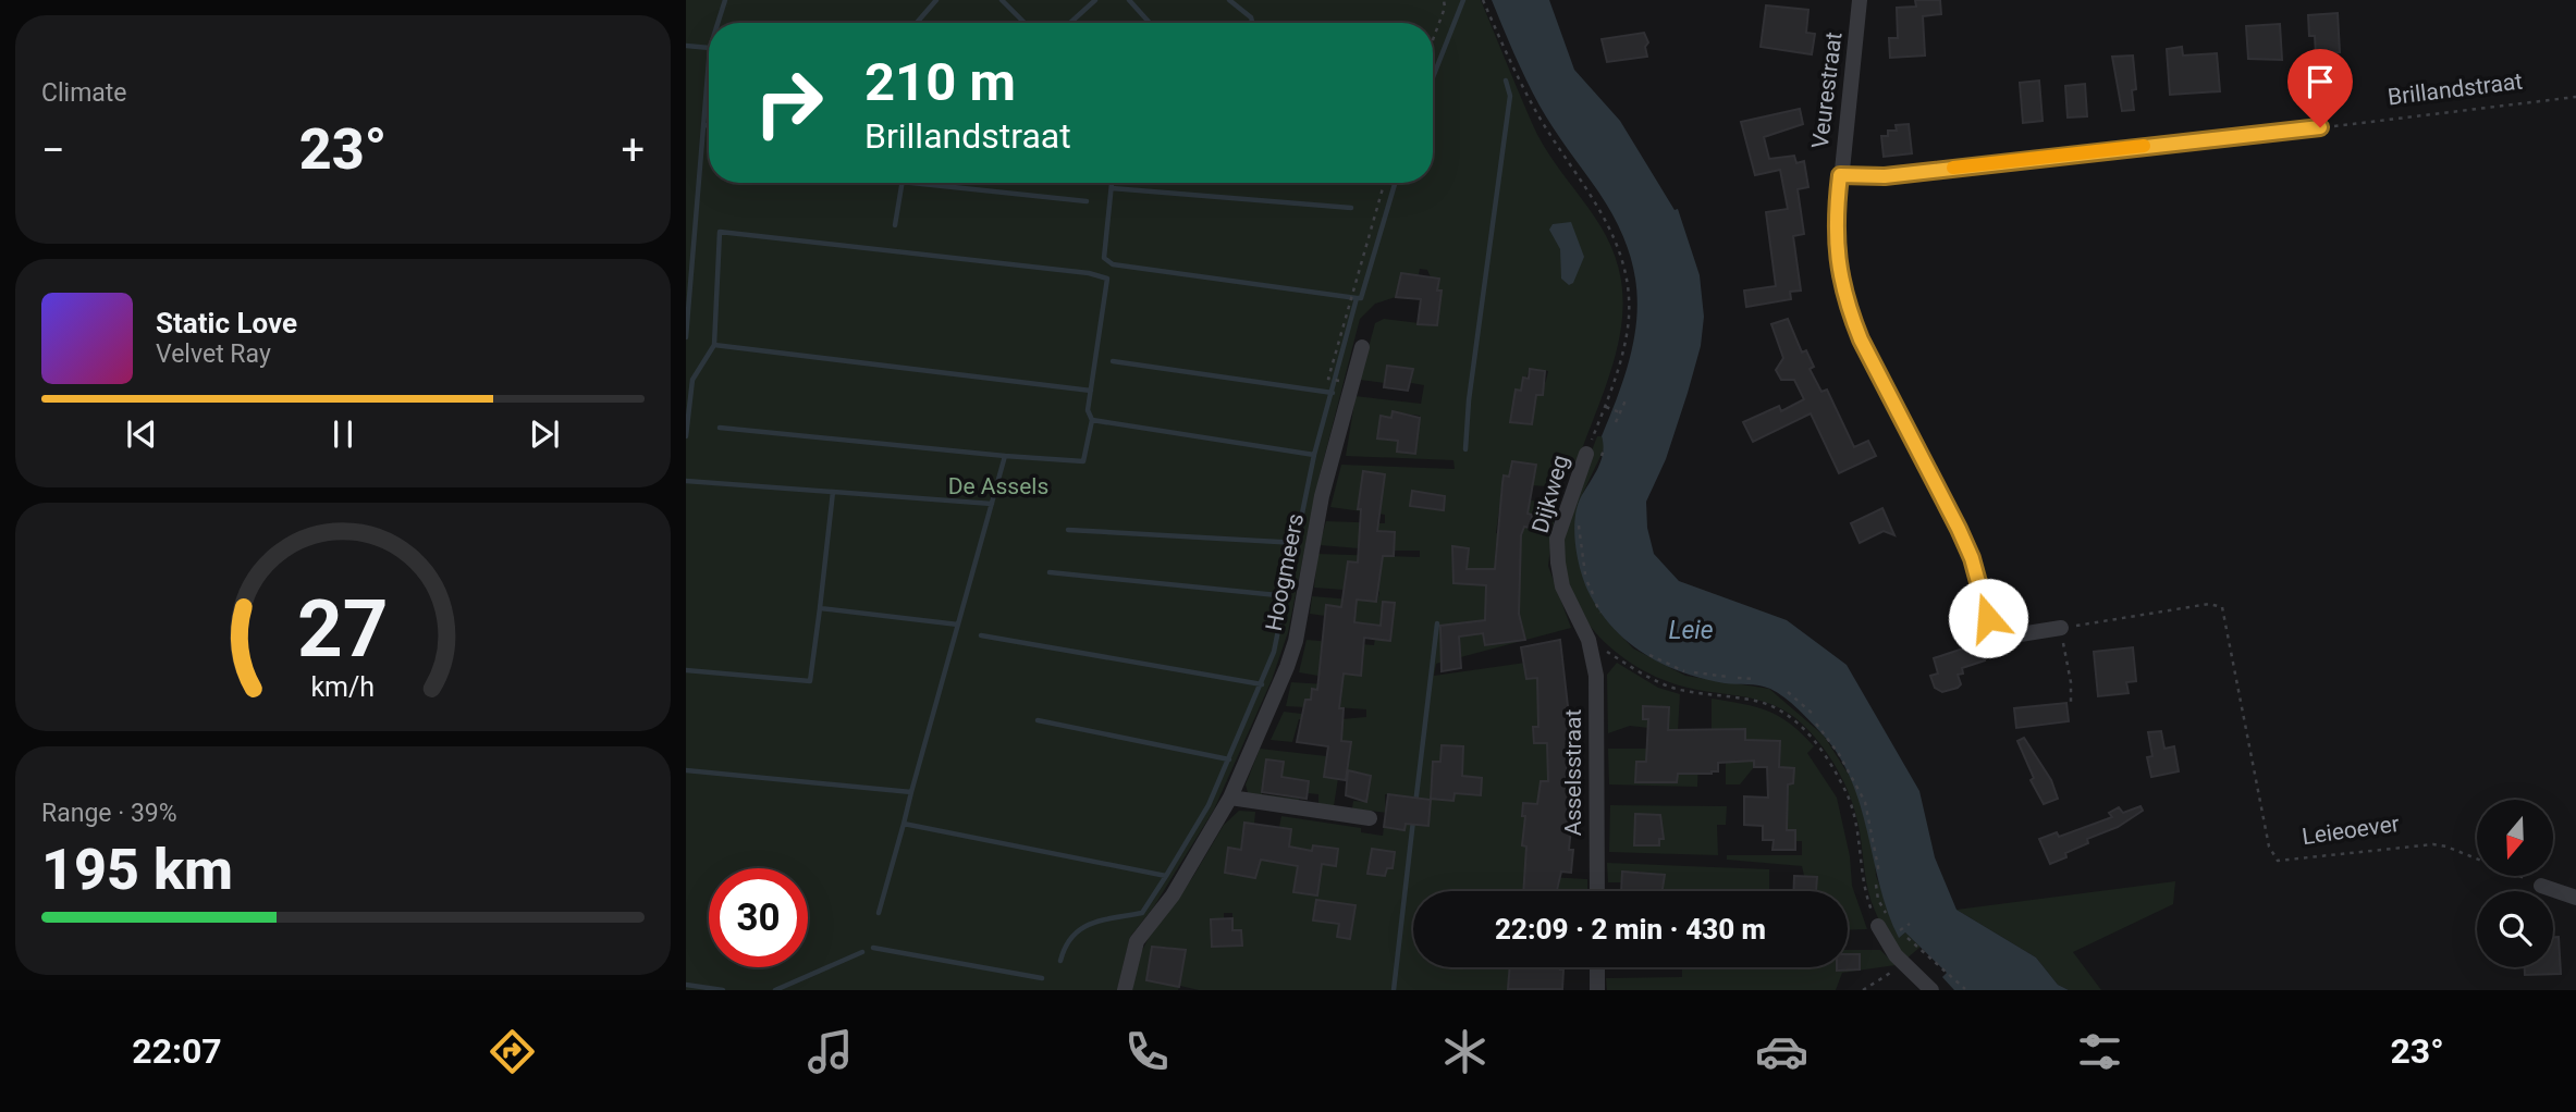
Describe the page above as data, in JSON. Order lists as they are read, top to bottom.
{
  "streets": {
    "street": [
      "Veurestraat",
      "Dijkweg",
      "Hoogmeers",
      "Asselsstraat"
    ],
    "path": ["Brillandstraat", "Leieoever"]
  },
  "crossings": [
    ["Veurestraat", "Leieoever"],
    ["Dijkweg", "Asselsstraat"]
  ],
  "water": ["Leie"],
  "parks": ["De Assels"],
  "north": "bottom",
  "page": {
    "tile": [
      "Climate",
      ["Range · 39%", "195 km"]
    ],
    "turn": ["210 m", "Brillandstraat"],
    "heat": ["−", "23°", "+"],
    "song": ["Static Love", "Velvet Ray"],
    "limit": "30",
    "trip": "22:09 · 2 min · 430 m",
    "tabs": ["22:07", "23°"],
    "gauge": ["27", "km/h"]
  }
}
